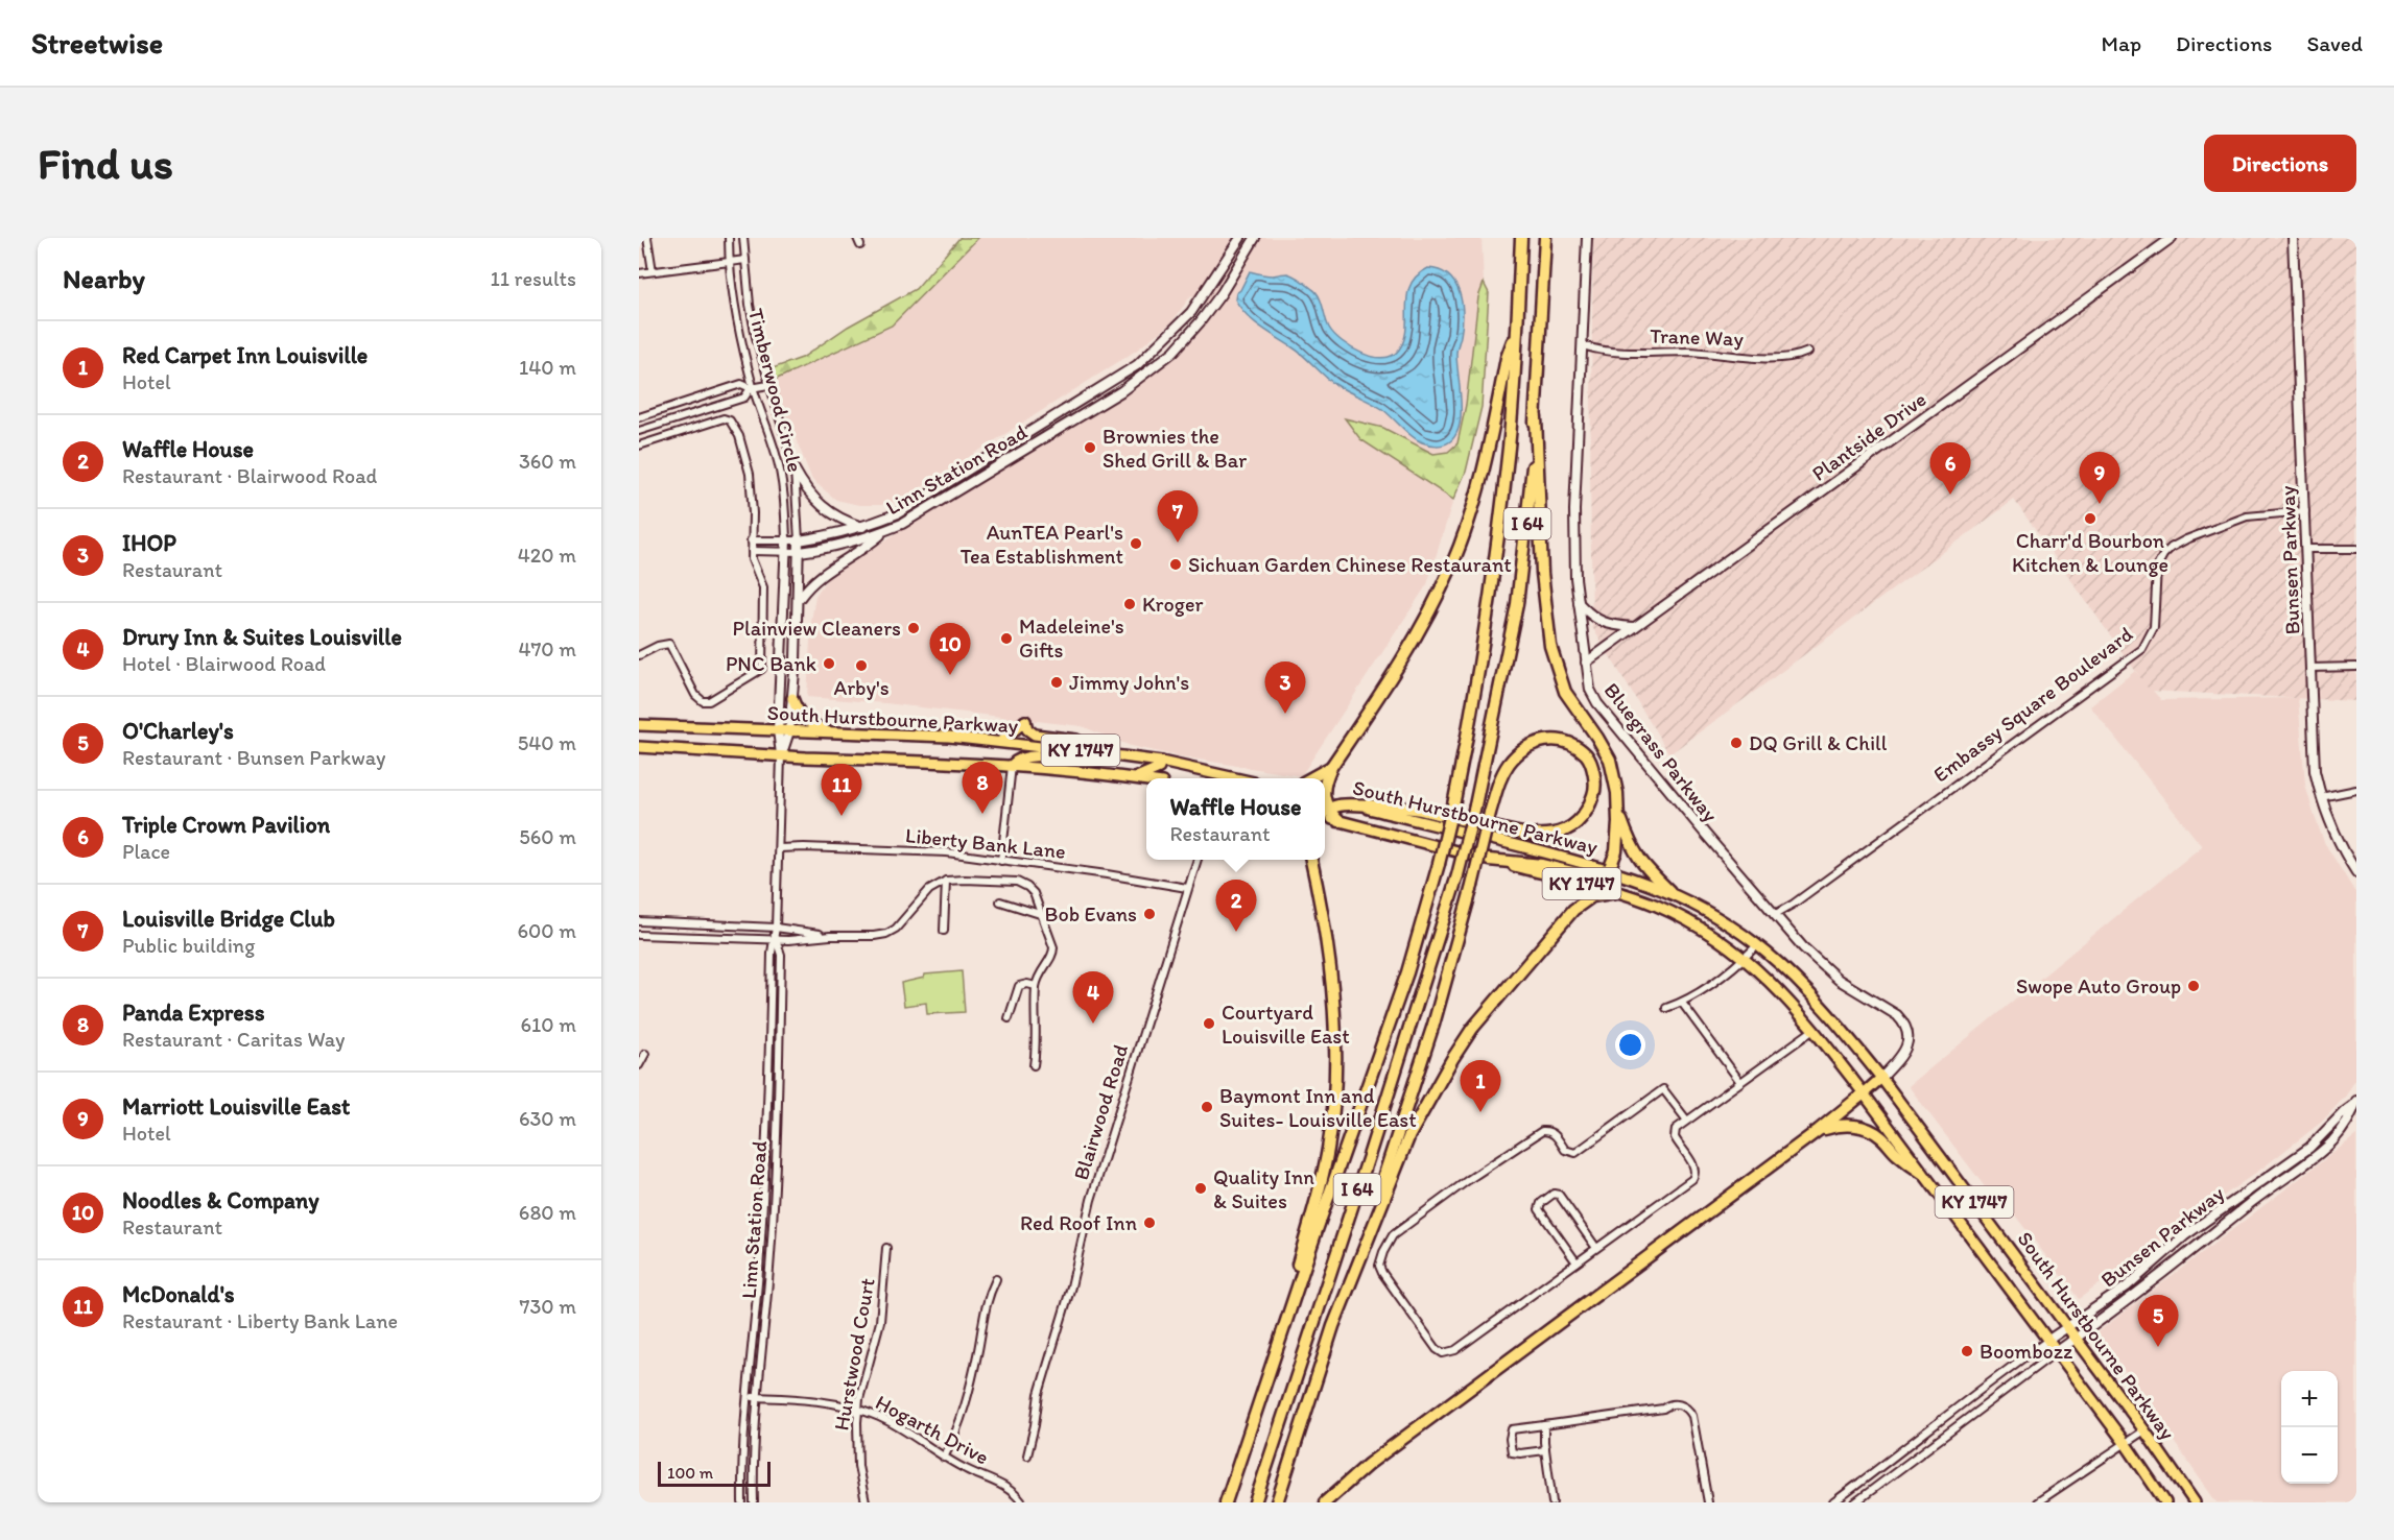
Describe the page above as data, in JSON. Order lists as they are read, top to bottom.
{
  "streets": {
    "highway": ["I 64"],
    "main road": ["South Hurstbourne Parkway", "KY 1747"],
    "street": [
      "Trane Way",
      "Timberwood Circle",
      "Plantside Drive",
      "Linn Station Road",
      "Bunsen Parkway",
      "Embassy Square Boulevard",
      "Bluegrass Parkway",
      "Liberty Bank Lane",
      "Blairwood Road",
      "Hurstwood Court",
      "Hogarth Drive"
    ]
  },
  "crossings": [
    ["Trane Way", "Bluegrass Parkway"],
    ["Timberwood Circle", "Linn Station Road"],
    ["Timberwood Circle", "South Hurstbourne Parkway"],
    ["Plantside Drive", "Bluegrass Parkway"],
    ["Linn Station Road", "South Hurstbourne Parkway"],
    ["Linn Station Road", "Liberty Bank Lane"],
    ["Linn Station Road", "Hogarth Drive"],
    ["Bunsen Parkway", "Embassy Square Boulevard"],
    ["Bunsen Parkway", "South Hurstbourne Parkway"],
    ["Embassy Square Boulevard", "Bluegrass Parkway"],
    ["South Hurstbourne Parkway", "Bluegrass Parkway"],
    ["Liberty Bank Lane", "Blairwood Road"],
    ["Hurstwood Court", "Hogarth Drive"]
  ],
  "places": [
    "Brownies the Shed Grill & Bar",
    "Charr'd Bourbon Kitchen & Lounge",
    "AunTEA Pearl's Tea Establishment",
    "Sichuan Garden Chinese Restaurant",
    "Kroger",
    "Plainview Cleaners",
    "Madeleine's Gifts",
    "PNC Bank",
    "Arby's",
    "Jimmy John's",
    "DQ Grill & Chill",
    "Bob Evans",
    "Swope Auto Group",
    "Courtyard Louisville East",
    "Baymont Inn and Suites- Louisville East",
    "Quality Inn & Suites",
    "Red Roof Inn",
    "Boombozz"
  ],
  "scale_bar": "100 m",
  "page": {
    "header": "Streetwise",
    "nav": ["Map", "Directions", "Saved"],
    "buttons": "Directions",
    "title": "Find us",
    "heading": ["Nearby", "11 results"],
    "list": [
      {
        "mark": "1",
        "name": "Red Carpet Inn Louisville",
        "note": "Hotel",
        "value": "140 m"
      },
      {
        "mark": "2",
        "name": "Waffle House",
        "note": "Restaurant · Blairwood Road",
        "value": "360 m"
      },
      {
        "mark": "3",
        "name": "IHOP",
        "note": "Restaurant",
        "value": "420 m"
      },
      {
        "mark": "4",
        "name": "Drury Inn & Suites Louisville",
        "note": "Hotel · Blairwood Road",
        "value": "470 m"
      },
      {
        "mark": "5",
        "name": "O'Charley's",
        "note": "Restaurant · Bunsen Parkway",
        "value": "540 m"
      },
      {
        "mark": "6",
        "name": "Triple Crown Pavilion",
        "note": "Place",
        "value": "560 m"
      },
      {
        "mark": "7",
        "name": "Louisville Bridge Club",
        "note": "Public building",
        "value": "600 m"
      },
      {
        "mark": "8",
        "name": "Panda Express",
        "note": "Restaurant · Caritas Way",
        "value": "610 m"
      },
      {
        "mark": "9",
        "name": "Marriott Louisville East",
        "note": "Hotel",
        "value": "630 m"
      },
      {
        "mark": "10",
        "name": "Noodles & Company",
        "note": "Restaurant",
        "value": "680 m"
      },
      {
        "mark": "11",
        "name": "McDonald's",
        "note": "Restaurant · Liberty Bank Lane",
        "value": "730 m"
      }
    ],
    "pins": [
      "6",
      "9",
      "7",
      "10",
      "3",
      "8",
      "11",
      "2",
      "4",
      "1",
      "5"
    ],
    "popup": ["Waffle House", "Restaurant"],
    "map_buttons": ["+", "−"],
    "scale": "100 m"
  }
}
